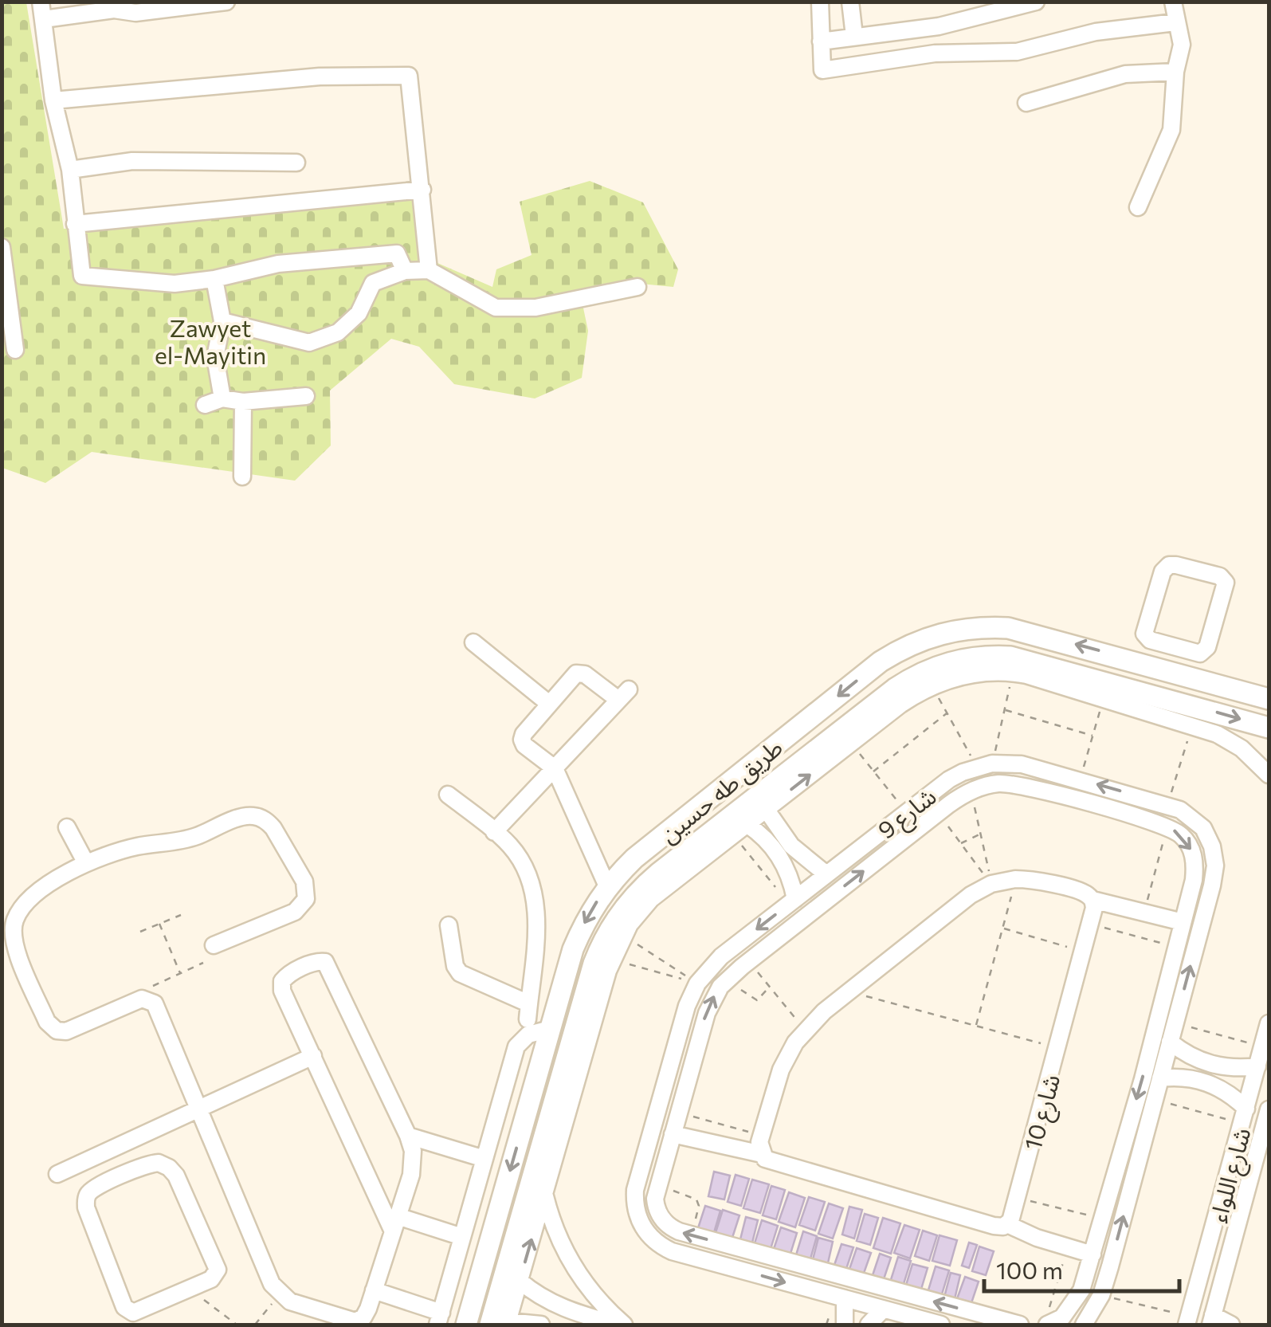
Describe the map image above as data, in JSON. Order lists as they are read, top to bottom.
{
  "streets": {
    "main road": ["طريق طه حسين"],
    "street": ["شارع 9", "شارع 10", "شارع اللواء"]
  },
  "parks": ["Zawyet el-Mayitin"],
  "scale_bar": "100 m"
}
